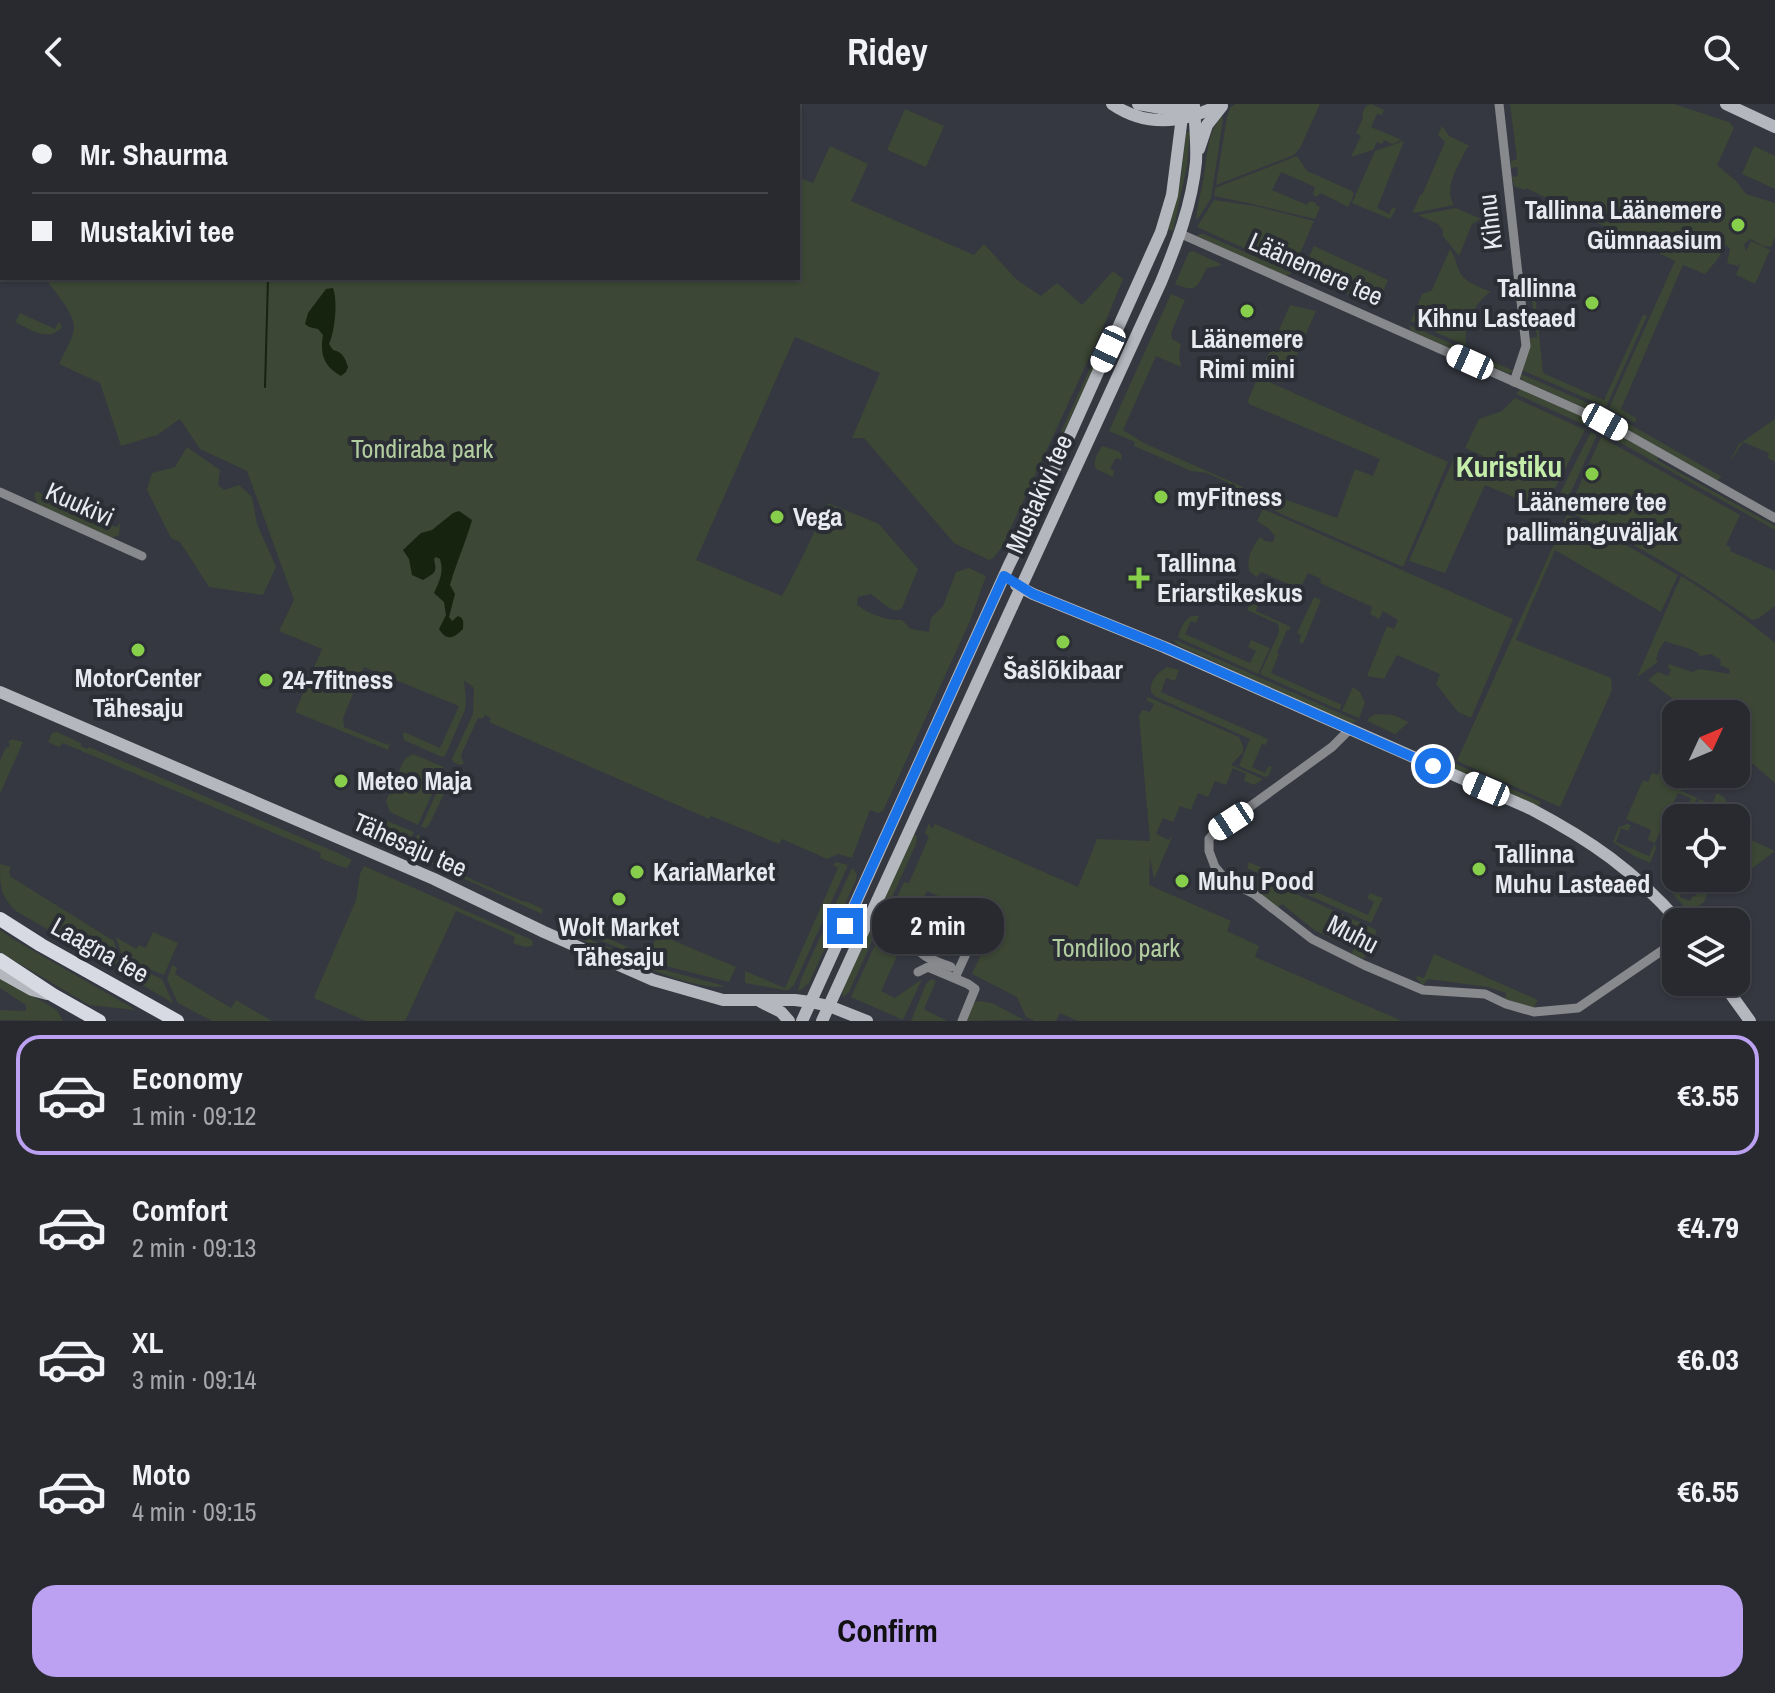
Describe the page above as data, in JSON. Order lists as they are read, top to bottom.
{
  "streets": {
    "main road": ["Mustakivi tee", "Tähesaju tee", "Laagna tee"],
    "street": [
      "Kihnu",
      "Läänemere tee",
      "Kuukivi",
      "Muhu"
    ]
  },
  "crossings": [
    ["Kihnu", "Läänemere tee"],
    ["Läänemere tee", "Mustakivi tee"],
    ["Mustakivi tee", "Tähesaju tee"]
  ],
  "districts": ["Kuristiku"],
  "parks": ["Tondiraba park", "Tondiloo park"],
  "places": {
    "other": [
      "Tallinna Läänemere Gümnaasium",
      "Tallinna Kihnu Lasteaed",
      "Läänemere Rimi mini",
      "Läänemere tee pallimänguväljak",
      "myFitness",
      "Vega",
      "Šašlõkibaar",
      "MotorCenter Tähesaju",
      "24-7fitness",
      "Meteo Maja",
      "Tallinna Muhu Lasteaed",
      "KariaMarket",
      "Muhu Pood",
      "Wolt Market Tähesaju"
    ],
    "health": ["Tallinna Eriarstikeskus"]
  },
  "north": "top right",
  "page": {
    "header": "Ridey",
    "banner": ["Mr. Shaurma", "Mustakivi tee"],
    "bubble": "2 min",
    "list": [
      {
        "name": "Economy",
        "note": "1 min · 09:12",
        "value": "€3.55"
      },
      {
        "name": "Comfort",
        "note": "2 min · 09:13",
        "value": "€4.79"
      },
      {
        "name": "XL",
        "note": "3 min · 09:14",
        "value": "€6.03"
      },
      {
        "name": "Moto",
        "note": "4 min · 09:15",
        "value": "€6.55"
      }
    ],
    "buttons": "Confirm"
  }
}
